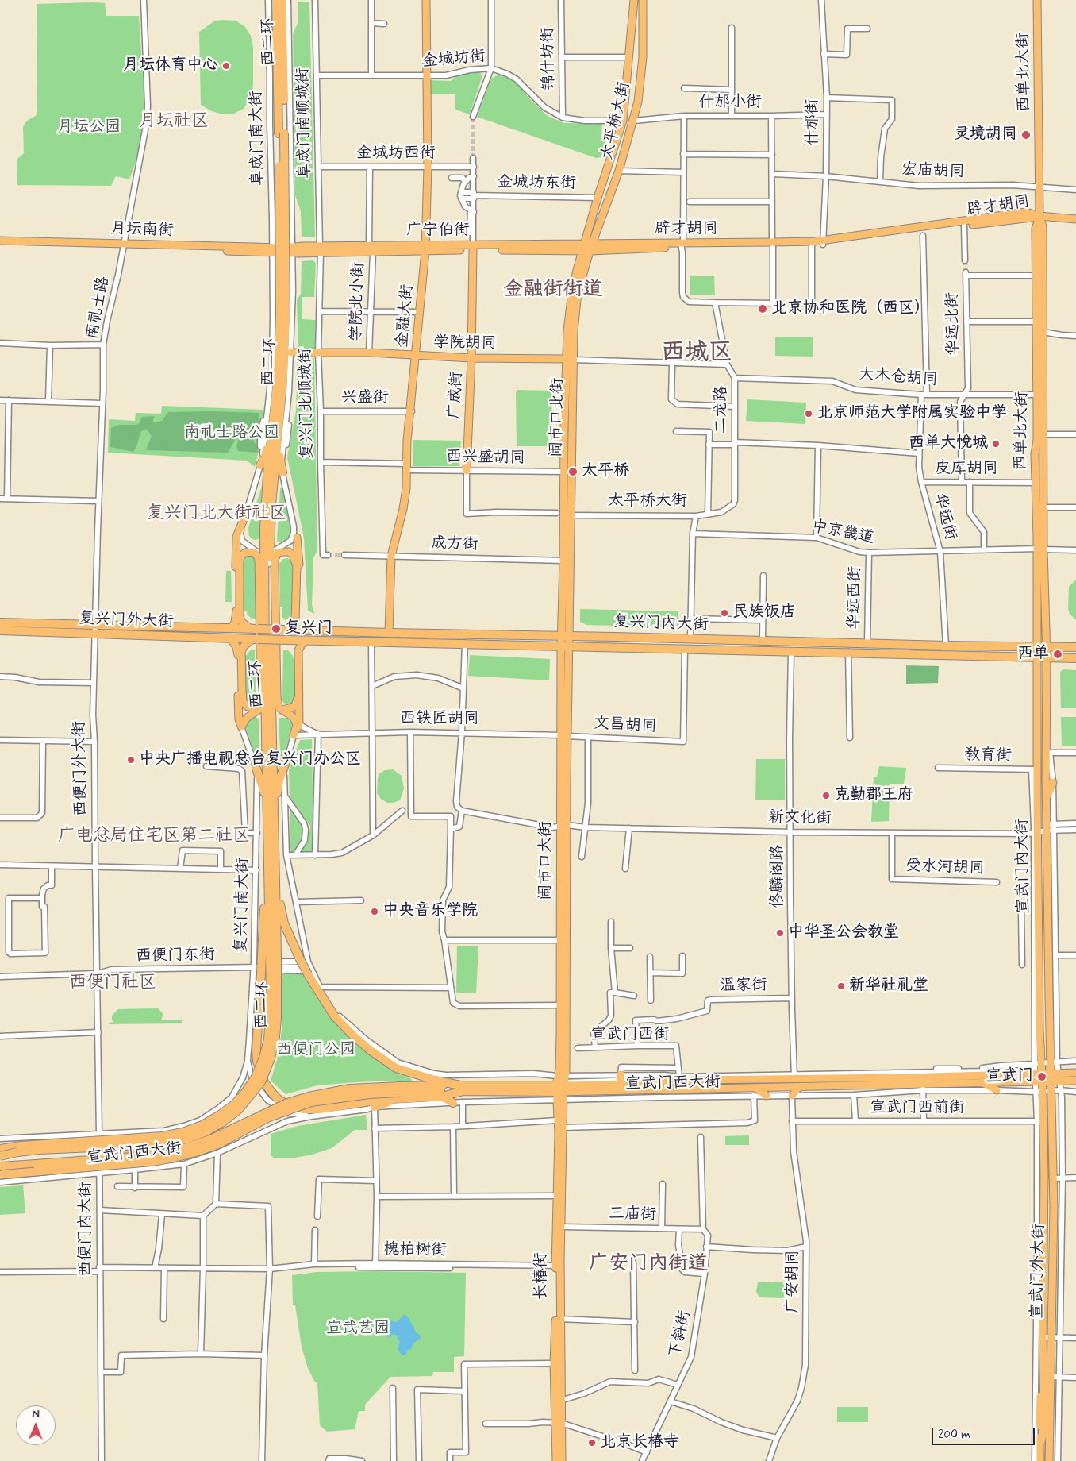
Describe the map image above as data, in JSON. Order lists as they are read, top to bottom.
{
  "streets": {
    "highway": [
      "西二环",
      "复兴门外大街",
      "复兴门内大街",
      "宣武门西大街"
    ],
    "main road": [
      "西单北大街",
      "太平桥大街",
      "辟才胡同",
      "月坛南街",
      "广宁伯街",
      "金融大街",
      "学院胡同",
      "广成街",
      "闹市口北街",
      "闹市口大街",
      "宣武门内大街",
      "宣武门外大街",
      "长椿街"
    ],
    "street": [
      "锦什坊街",
      "金城坊街",
      "什邡小街",
      "什邡街",
      "阜成门南顺城街",
      "阜成门南大街",
      "金城坊西街",
      "宏庙胡同",
      "金城坊东街",
      "学院北小街",
      "南礼士路",
      "华远北街",
      "大木仓胡同",
      "兴盛街",
      "复兴门北顺城街",
      "二龙路",
      "西兴盛胡同",
      "皮库胡同",
      "华远街",
      "中京畿道",
      "成方街",
      "华远西街",
      "西铁匠胡同",
      "文昌胡同",
      "教育街",
      "西便门外大街",
      "新文化街",
      "受水河胡同",
      "佟麟阁路",
      "复兴门南大街",
      "西便门东街",
      "温家街",
      "宣武门西街",
      "宣武门西前街",
      "三庙街",
      "西便门内大街",
      "槐柏树街",
      "广安胡同",
      "下斜街"
    ]
  },
  "crossings": [
    ["锦什坊街", "金城坊街"],
    ["金城坊街", "太平桥大街"],
    ["金城坊街", "阜成门南顺城街"],
    ["金城坊街", "金融大街"],
    ["西单北大街", "宏庙胡同"],
    ["西单北大街", "辟才胡同"],
    ["西单北大街", "华远北街"],
    ["西单北大街", "大木仓胡同"],
    ["西单北大街", "皮库胡同"],
    ["西单北大街", "中京畿道"],
    ["西单北大街", "复兴门内大街"],
    ["西单北大街", "宣武门内大街"],
    ["什邡小街", "太平桥大街"],
    ["什邡小街", "什邡街"],
    ["太平桥大街", "金城坊东街"],
    ["太平桥大街", "辟才胡同"],
    ["太平桥大街", "广宁伯街"],
    ["太平桥大街", "二龙路"],
    ["太平桥大街", "闹市口北街"],
    ["太平桥大街", "中京畿道"],
    ["太平桥大街", "复兴门内大街"],
    ["什邡街", "宏庙胡同"],
    ["什邡街", "辟才胡同"],
    ["阜成门南顺城街", "金城坊西街"],
    ["阜成门南顺城街", "广宁伯街"],
    ["阜成门南顺城街", "复兴门北顺城街"],
    ["阜成门南大街", "月坛南街"],
    ["阜成门南大街", "广宁伯街"],
    ["阜成门南大街", "学院胡同"],
    ["金城坊西街", "学院北小街"],
    ["金城坊西街", "金融大街"],
    ["辟才胡同", "广宁伯街"],
    ["辟才胡同", "闹市口北街"],
    ["月坛南街", "广宁伯街"],
    ["月坛南街", "南礼士路"],
    ["广宁伯街", "学院北小街"],
    ["广宁伯街", "金融大街"],
    ["广宁伯街", "广成街"],
    ["广宁伯街", "复兴门北顺城街"],
    ["广宁伯街", "闹市口北街"],
    ["学院北小街", "学院胡同"],
    ["南礼士路", "复兴门外大街"],
    ["南礼士路", "西便门外大街"],
    ["金融大街", "学院胡同"],
    ["金融大街", "兴盛街"],
    ["金融大街", "西兴盛胡同"],
    ["金融大街", "成方街"],
    ["金融大街", "复兴门内大街"],
    ["华远北街", "大木仓胡同"],
    ["华远北街", "皮库胡同"],
    ["学院胡同", "广成街"],
    ["学院胡同", "复兴门北顺城街"],
    ["学院胡同", "闹市口北街"],
    ["大木仓胡同", "二龙路"],
    ["大木仓胡同", "华远街"],
    ["广成街", "西兴盛胡同"],
    ["兴盛街", "复兴门北顺城街"],
    ["复兴门北顺城街", "西兴盛胡同"],
    ["闹市口北街", "西兴盛胡同"],
    ["闹市口北街", "成方街"],
    ["闹市口北街", "复兴门内大街"],
    ["闹市口北街", "闹市口大街"],
    ["皮库胡同", "华远街"],
    ["华远街", "中京畿道"],
    ["华远街", "复兴门内大街"],
    ["中京畿道", "华远西街"],
    ["华远西街", "复兴门内大街"],
    ["复兴门外大街", "复兴门内大街"],
    ["复兴门外大街", "西便门外大街"],
    ["复兴门内大街", "文昌胡同"],
    ["复兴门内大街", "闹市口大街"],
    ["复兴门内大街", "宣武门内大街"],
    ["复兴门内大街", "佟麟阁路"],
    ["西铁匠胡同", "文昌胡同"],
    ["西铁匠胡同", "闹市口大街"],
    ["文昌胡同", "闹市口大街"],
    ["教育街", "宣武门内大街"],
    ["西便门外大街", "西便门东街"],
    ["西便门外大街", "西便门内大街"],
    ["新文化街", "闹市口大街"],
    ["新文化街", "宣武门内大街"],
    ["新文化街", "受水河胡同"],
    ["新文化街", "佟麟阁路"],
    ["闹市口大街", "宣武门西大街"],
    ["闹市口大街", "长椿街"],
    ["宣武门内大街", "宣武门西大街"],
    ["宣武门内大街", "宣武门外大街"],
    ["佟麟阁路", "温家街"],
    ["佟麟阁路", "宣武门西大街"],
    ["复兴门南大街", "西便门东街"],
    ["复兴门南大街", "宣武门西大街"],
    ["西便门东街", "宣武门西大街"],
    ["西便门东街", "西便门内大街"],
    ["温家街", "宣武门西街"],
    ["宣武门西街", "宣武门西大街"],
    ["宣武门西大街", "西便门内大街"],
    ["宣武门西大街", "宣武门外大街"],
    ["宣武门西大街", "长椿街"],
    ["宣武门西大街", "广安胡同"],
    ["宣武门西前街", "宣武门外大街"],
    ["宣武门西前街", "广安胡同"],
    ["三庙街", "长椿街"],
    ["三庙街", "下斜街"],
    ["西便门内大街", "槐柏树街"],
    ["槐柏树街", "长椿街"]
  ],
  "districts": [
    "月坛社区",
    "金融街街道",
    "西城区",
    "复兴门北大街社区",
    "广电总局住宅区第二社区",
    "西便门社区",
    "广安门内街道"
  ],
  "parks": [
    "月坛公园",
    "南礼士路公园",
    "西便门公园",
    "宣武艺园"
  ],
  "places": [
    "月坛体育中心",
    "灵境胡同",
    "北京协和医院（西区）",
    "北京师范大学附属实验中学",
    "西单大悦城",
    "太平桥",
    "民族饭店",
    "复兴门",
    "西单",
    "中央广播电视总台复兴门办公区",
    "克勤郡王府",
    "中央音乐学院",
    "中华圣公会教堂",
    "新华社礼堂",
    "宣武门",
    "北京长椿寺"
  ],
  "scale_bar": "200 m",
  "north": "top"
}
